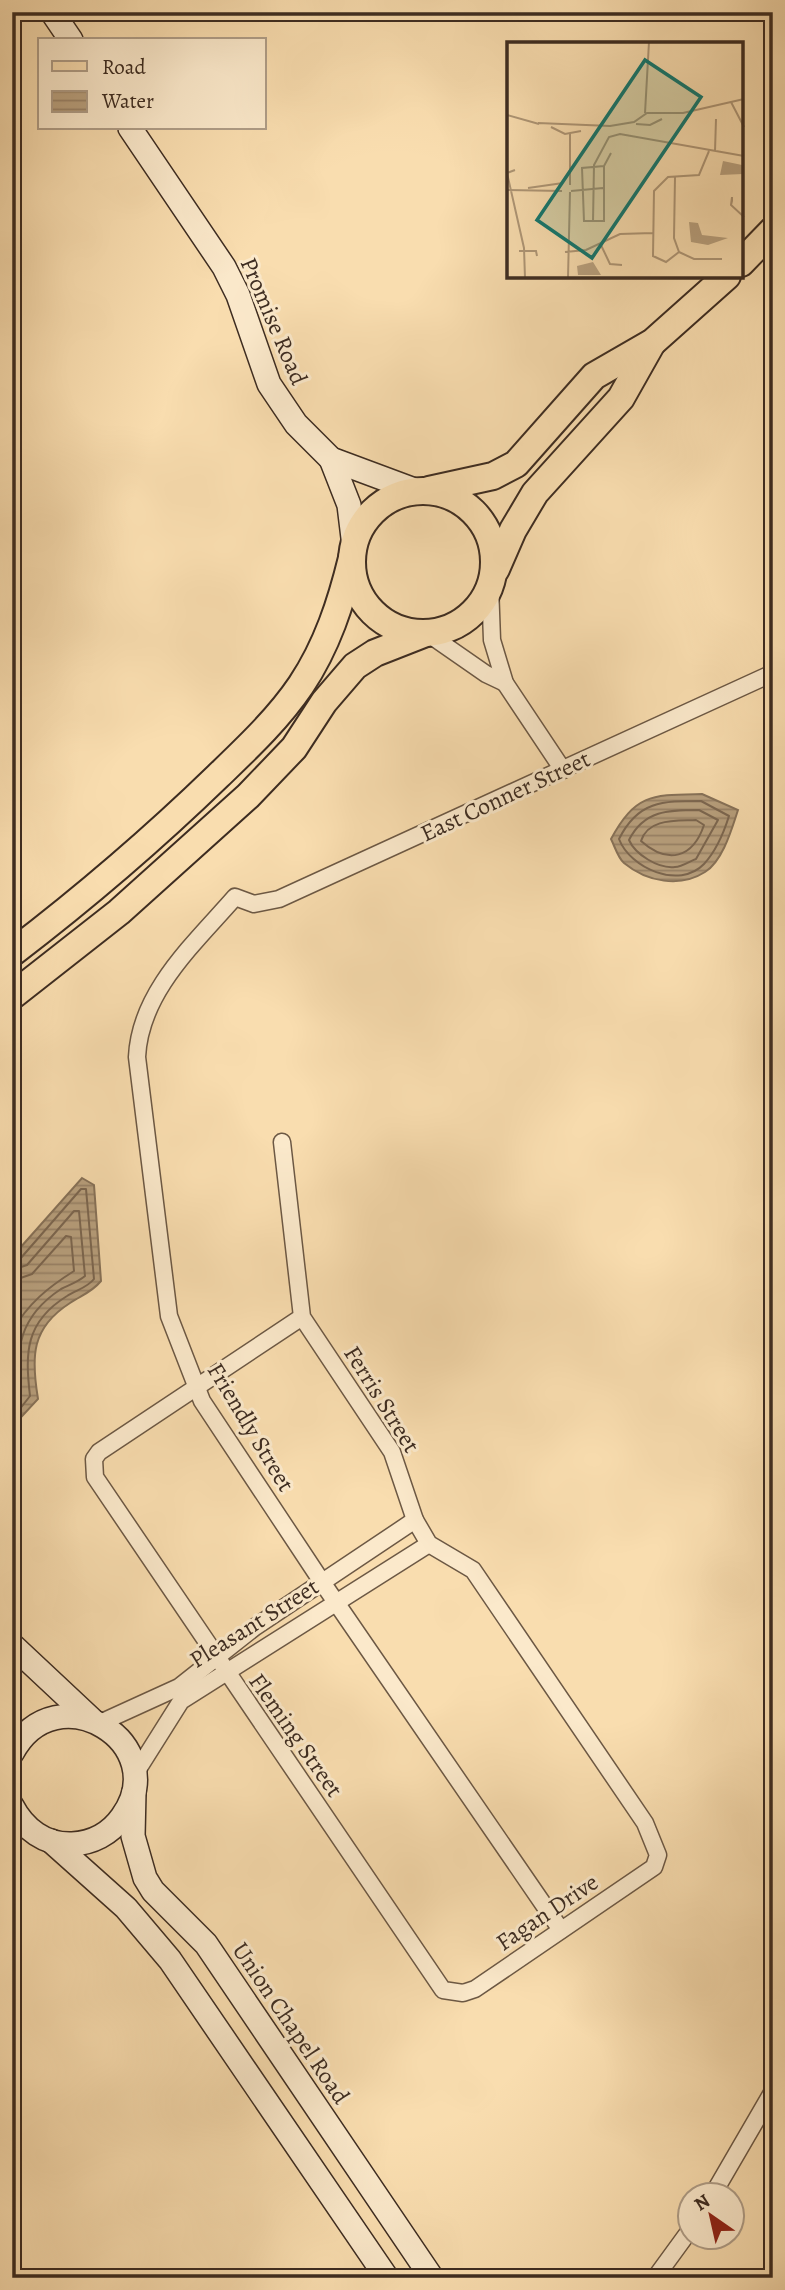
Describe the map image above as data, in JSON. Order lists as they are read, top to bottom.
{
  "streets": {
    "main road": ["Promise Road", "Union Chapel Road"],
    "street": [
      "East Conner Street",
      "Ferris Street",
      "Friendly Street",
      "Pleasant Street",
      "Fleming Street",
      "Fagan Drive"
    ]
  },
  "crossings": [
    ["East Conner Street", "Friendly Street"],
    ["Ferris Street", "Pleasant Street"],
    ["Ferris Street", "Fagan Drive"],
    ["Friendly Street", "Pleasant Street"],
    ["Friendly Street", "Fleming Street"],
    ["Friendly Street", "Fagan Drive"],
    ["Pleasant Street", "Fleming Street"],
    ["Pleasant Street", "Union Chapel Road"],
    ["Fleming Street", "Fagan Drive"]
  ],
  "legend": ["Road", "Water"],
  "north": "top left"
}
